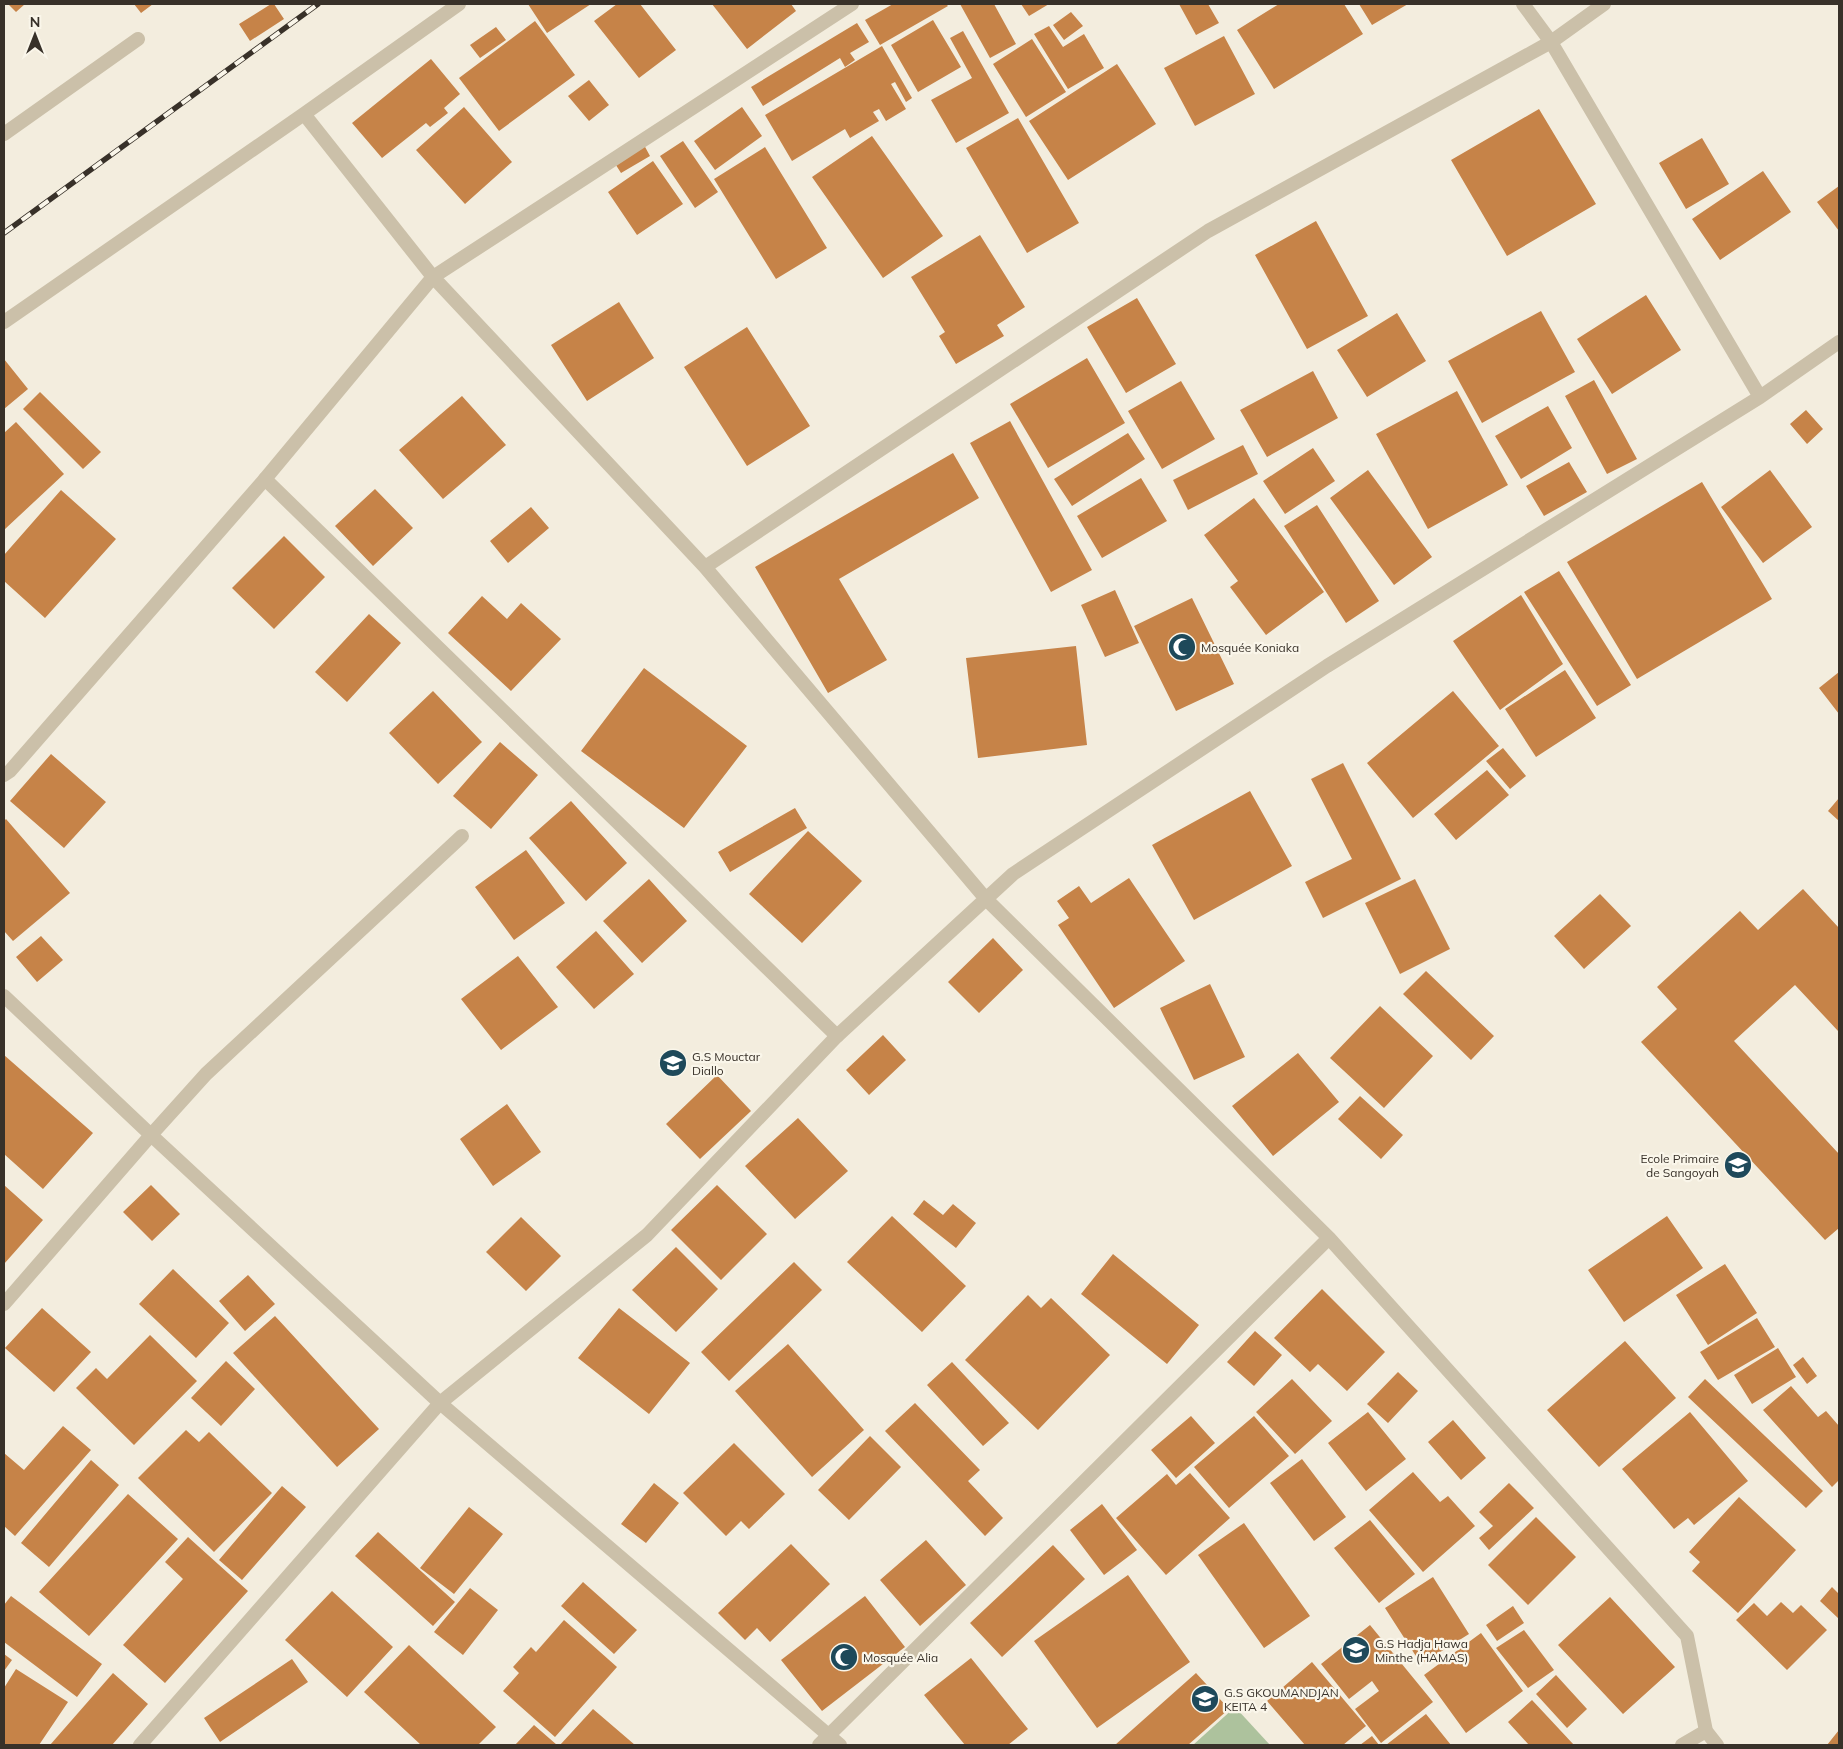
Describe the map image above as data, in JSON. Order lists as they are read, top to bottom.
{
  "places": {
    "mosque": ["Mosquée Koniaka", "Mosquée Alia"],
    "school or university": [
      "G.S Mouctar Diallo",
      "Ecole Primaire de Sangoyah",
      "G.S Hadja Hawa Minthe (HAMAS)",
      "G.S GKOUMANDJAN KEITA 4"
    ]
  },
  "north": "top"
}
